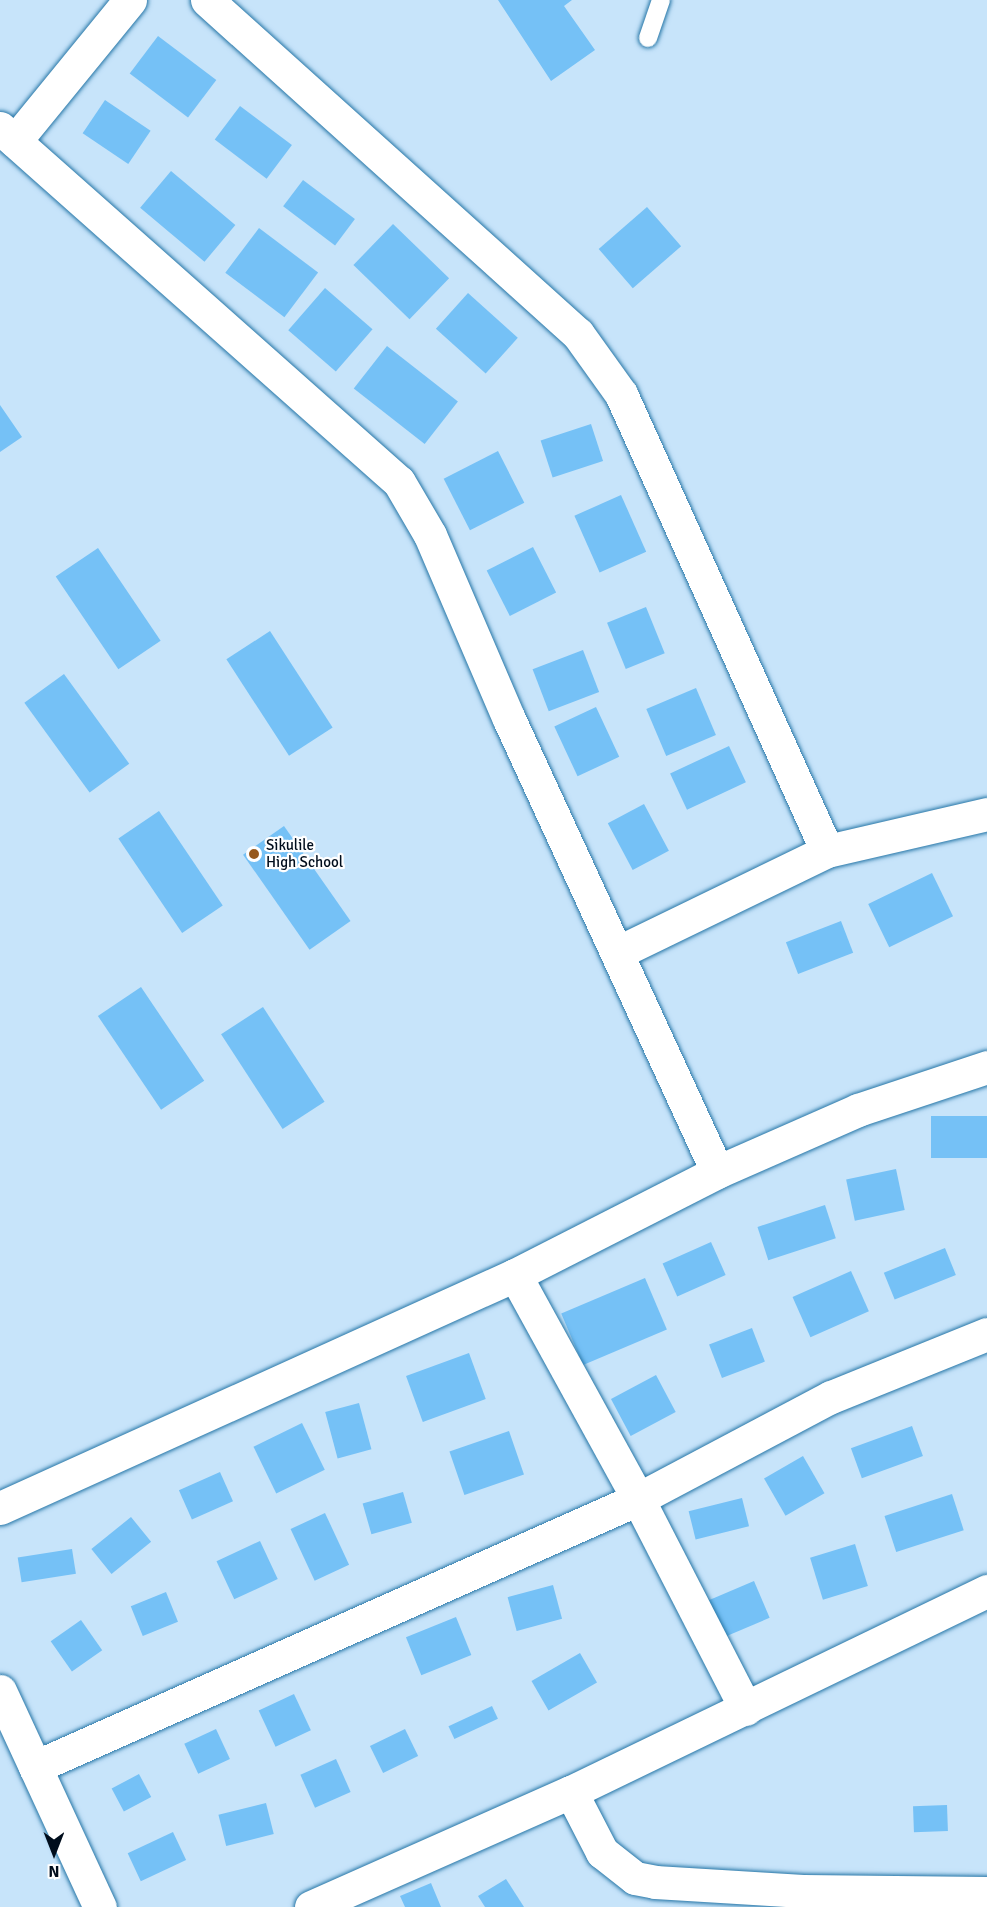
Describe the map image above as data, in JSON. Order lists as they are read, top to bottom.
{
  "places": ["Sikulile High School"],
  "north": "bottom"
}
